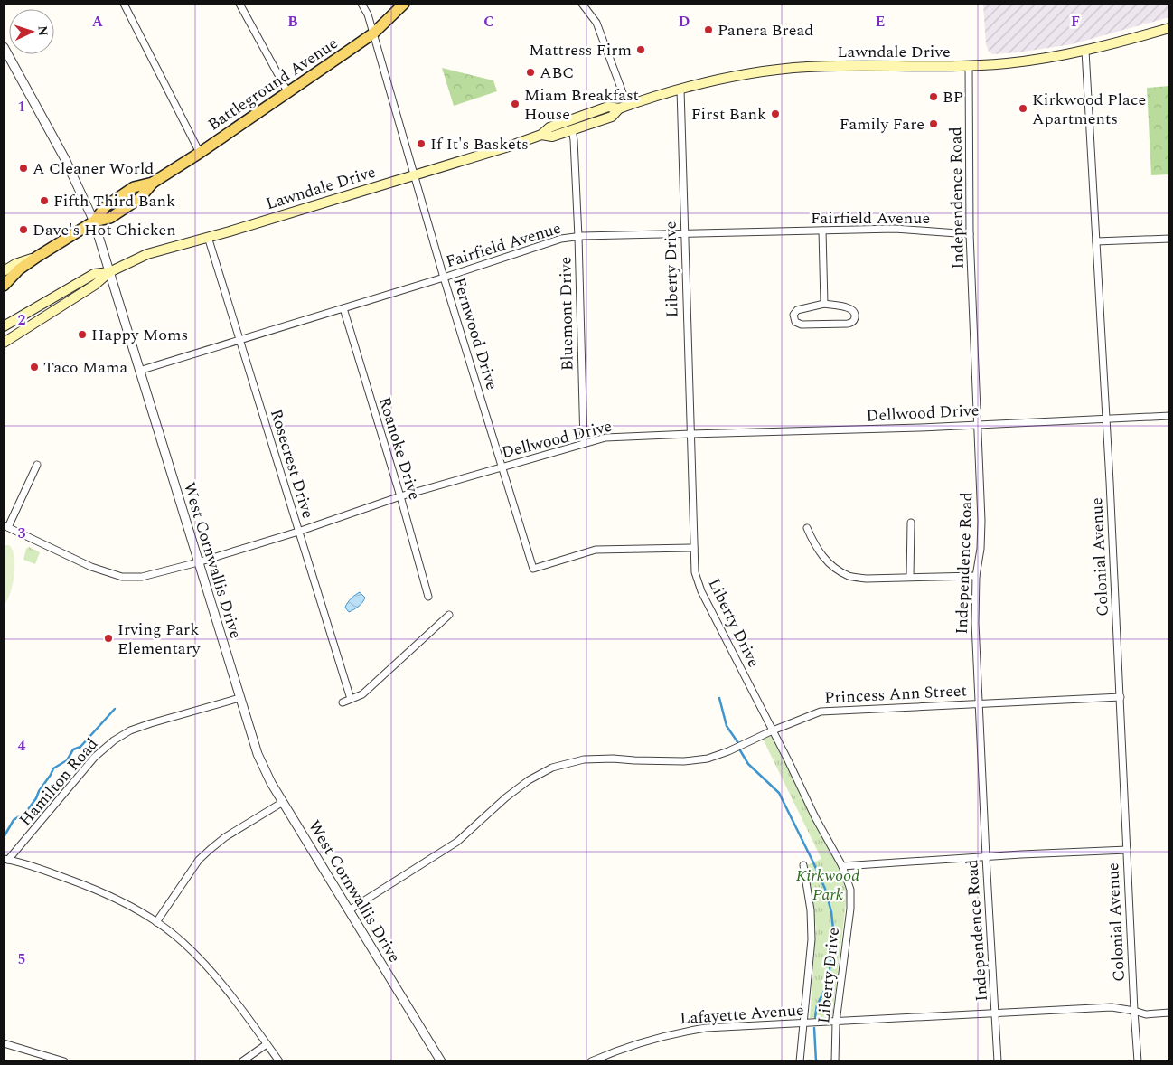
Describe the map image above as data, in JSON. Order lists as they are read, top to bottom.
{
  "streets": {
    "main road": ["Lawndale Drive", "Battleground Avenue"],
    "street": [
      "Independence Road",
      "Fairfield Avenue",
      "Liberty Drive",
      "Bluemont Drive",
      "Fernwood Drive",
      "Dellwood Drive",
      "Roanoke Drive",
      "Rosecrest Drive",
      "Colonial Avenue",
      "West Cornwallis Drive",
      "Princess Ann Street",
      "Hamilton Road",
      "Lafayette Avenue"
    ]
  },
  "crossings": [
    ["Lawndale Drive", "Independence Road"],
    ["Lawndale Drive", "Liberty Drive"],
    ["Lawndale Drive", "Bluemont Drive"],
    ["Lawndale Drive", "Fernwood Drive"],
    ["Lawndale Drive", "Rosecrest Drive"],
    ["Lawndale Drive", "Colonial Avenue"],
    ["Lawndale Drive", "West Cornwallis Drive"],
    ["Battleground Avenue", "Fernwood Drive"],
    ["Battleground Avenue", "West Cornwallis Drive"],
    ["Independence Road", "Fairfield Avenue"],
    ["Independence Road", "Dellwood Drive"],
    ["Independence Road", "Princess Ann Street"],
    ["Independence Road", "Lafayette Avenue"],
    ["Fairfield Avenue", "Liberty Drive"],
    ["Fairfield Avenue", "Bluemont Drive"],
    ["Fairfield Avenue", "Fernwood Drive"],
    ["Fairfield Avenue", "Roanoke Drive"],
    ["Fairfield Avenue", "Rosecrest Drive"],
    ["Fairfield Avenue", "West Cornwallis Drive"],
    ["Liberty Drive", "Fernwood Drive"],
    ["Liberty Drive", "Dellwood Drive"],
    ["Liberty Drive", "Princess Ann Street"],
    ["Liberty Drive", "Lafayette Avenue"],
    ["Bluemont Drive", "Dellwood Drive"],
    ["Fernwood Drive", "Dellwood Drive"],
    ["Dellwood Drive", "Roanoke Drive"],
    ["Dellwood Drive", "Rosecrest Drive"],
    ["Dellwood Drive", "Colonial Avenue"],
    ["Dellwood Drive", "West Cornwallis Drive"],
    ["Colonial Avenue", "Princess Ann Street"],
    ["Colonial Avenue", "Lafayette Avenue"],
    ["West Cornwallis Drive", "Princess Ann Street"],
    ["West Cornwallis Drive", "Hamilton Road"]
  ],
  "parks": ["Kirkwood Park"],
  "places": [
    "Panera Bread",
    "Mattress Firm",
    "ABC",
    "BP",
    "Miam Breakfast House",
    "Kirkwood Place Apartments",
    "First Bank",
    "Family Fare",
    "If It's Baskets",
    "A Cleaner World",
    "Fifth Third Bank",
    "Dave's Hot Chicken",
    "Happy Moms",
    "Taco Mama",
    "Irving Park Elementary"
  ],
  "north": "right",
  "grid": {
    "columns": [
      "A",
      "B",
      "C",
      "D",
      "E",
      "F"
    ],
    "rows": [
      "1",
      "2",
      "3",
      "4",
      "5"
    ]
  }
}
